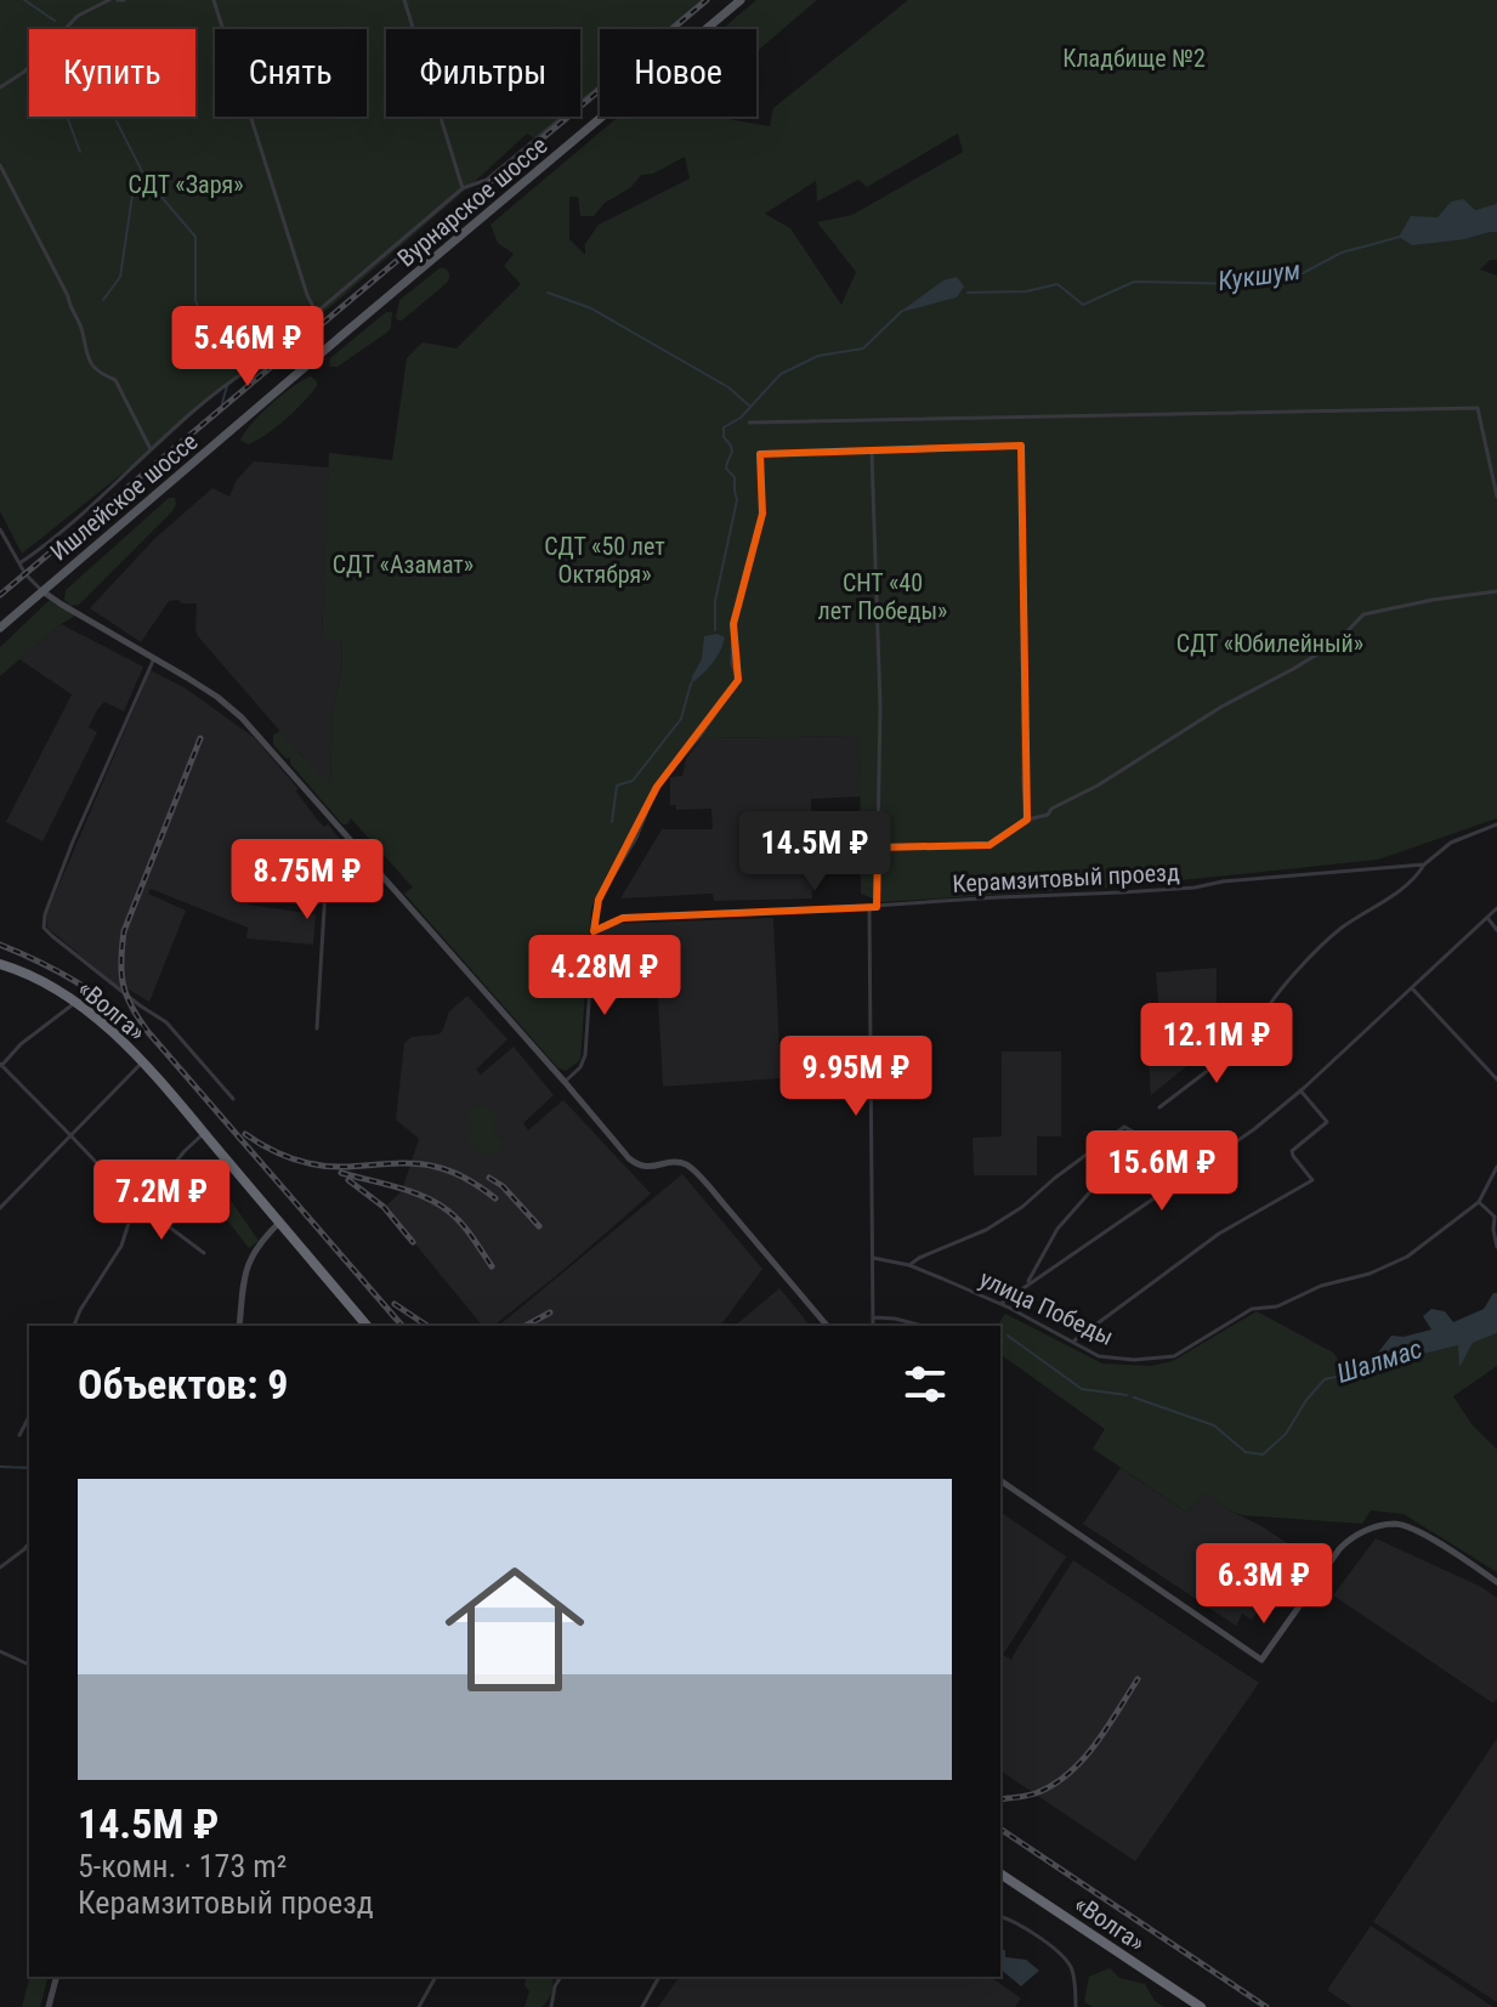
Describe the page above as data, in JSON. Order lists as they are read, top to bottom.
{
  "streets": {
    "highway": ["«Волга»"],
    "main road": ["Вурнарское шоссе", "Ишлейское шоссе"],
    "street": ["Керамзитовый проезд", "улица Победы"]
  },
  "crossings": [
    ["Вурнарское шоссе", "Ишлейское шоссе"]
  ],
  "water": ["Кукшум", "Шалмас"],
  "parks": [
    "Кладбище №2",
    "СДТ «Заря»",
    "СДТ «50 лет Октября»",
    "СДТ «Азамат»",
    "СНТ «40 лет Победы»",
    "СДТ «Юбилейный»"
  ],
  "page": {
    "chip": [
      "Купить",
      "Снять",
      "Фильтры",
      "Новое"
    ],
    "price": [
      "5.46M ₽",
      "14.5M ₽",
      "8.75M ₽",
      "4.28M ₽",
      "12.1M ₽",
      "9.95M ₽",
      "15.6M ₽",
      "7.2M ₽",
      "6.3M ₽"
    ],
    "heading": "Объектов: 9",
    "list": [
      {
        "name": "14.5M ₽",
        "note": "5-комн. · 173 m² · Керамзитовый проезд"
      }
    ]
  }
}
